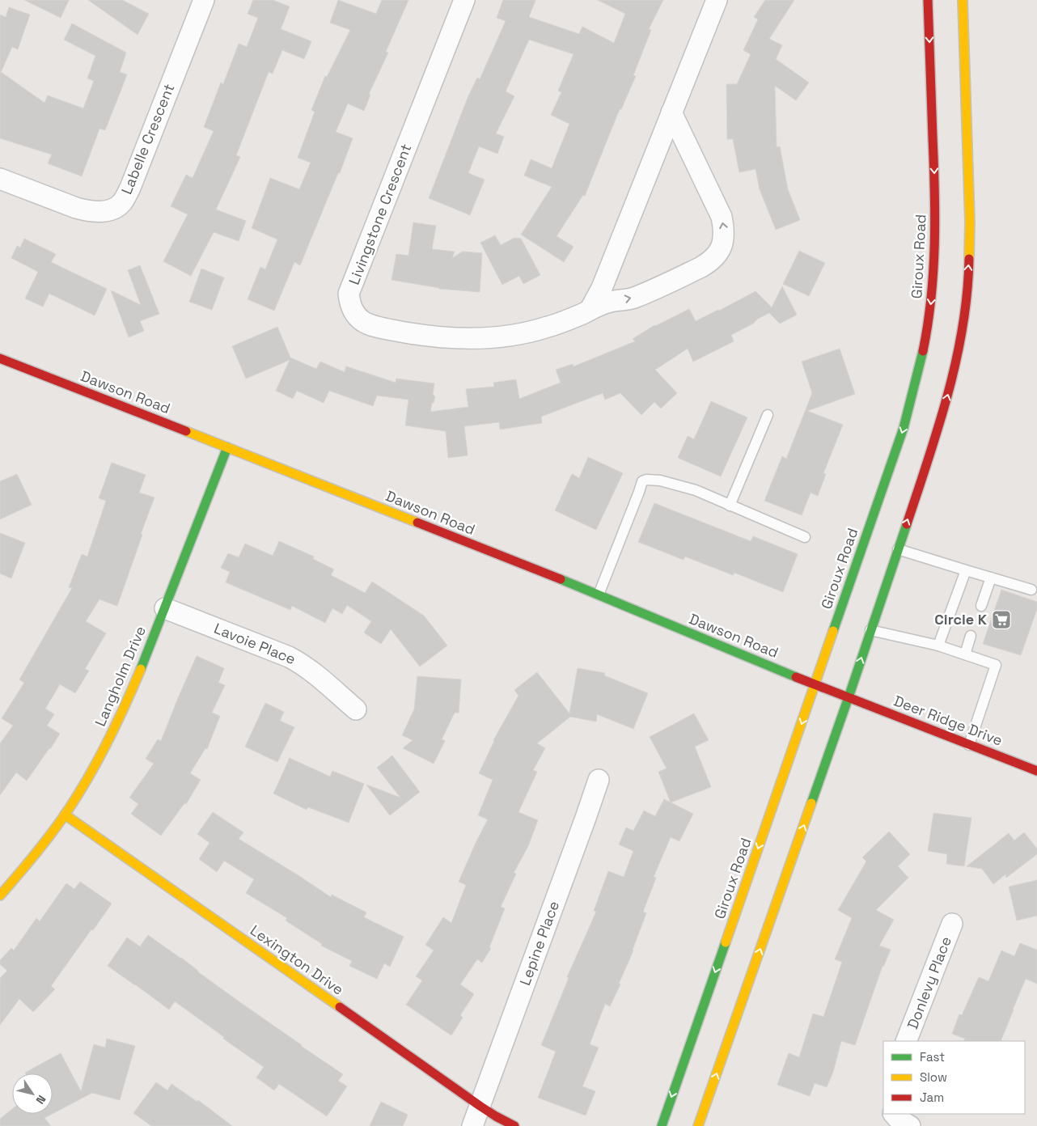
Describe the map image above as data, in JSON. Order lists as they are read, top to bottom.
{
  "streets": {
    "main road": [
      "Giroux Road",
      "Dawson Road",
      "Langholm Drive",
      "Deer Ridge Drive",
      "Lexington Drive"
    ],
    "street": [
      "Labelle Crescent",
      "Livingstone Crescent",
      "Lavoie Place",
      "Lepine Place",
      "Donlevy Place"
    ]
  },
  "crossings": [
    ["Giroux Road", "Dawson Road"],
    ["Dawson Road", "Langholm Drive"],
    ["Dawson Road", "Deer Ridge Drive"],
    ["Lavoie Place", "Langholm Drive"],
    ["Langholm Drive", "Lexington Drive"],
    ["Lepine Place", "Lexington Drive"]
  ],
  "places": {
    "supermarket": ["Circle K"]
  },
  "legend": ["Fast", "Slow", "Jam"],
  "north": "bottom right"
}
